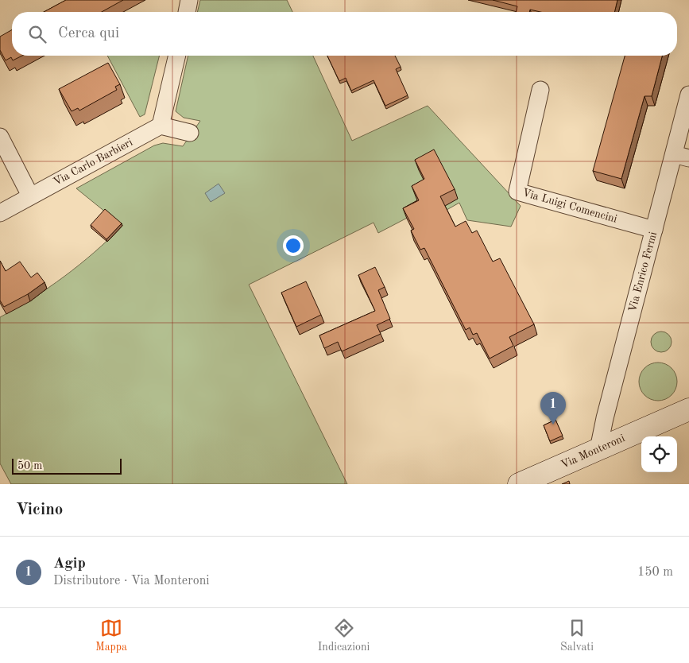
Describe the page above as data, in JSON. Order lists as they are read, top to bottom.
{
  "streets": {
    "main road": ["Via Monteroni"],
    "street": ["Via Carlo Barbieri", "Via Luigi Comencini", "Via Enrico Fermi"]
  },
  "crossings": [
    ["Via Luigi Comencini", "Via Enrico Fermi"],
    ["Via Enrico Fermi", "Via Monteroni"]
  ],
  "scale_bar": "50 m",
  "page": {
    "search": "Cerca qui",
    "pins": "1",
    "scale": "50 m",
    "heading": "Vicino",
    "list": [
      {
        "mark": "1",
        "name": "Agip",
        "note": "Distributore · Via Monteroni",
        "value": "150 m"
      }
    ],
    "nav": ["Mappa", "Indicazioni", "Salvati"]
  }
}
